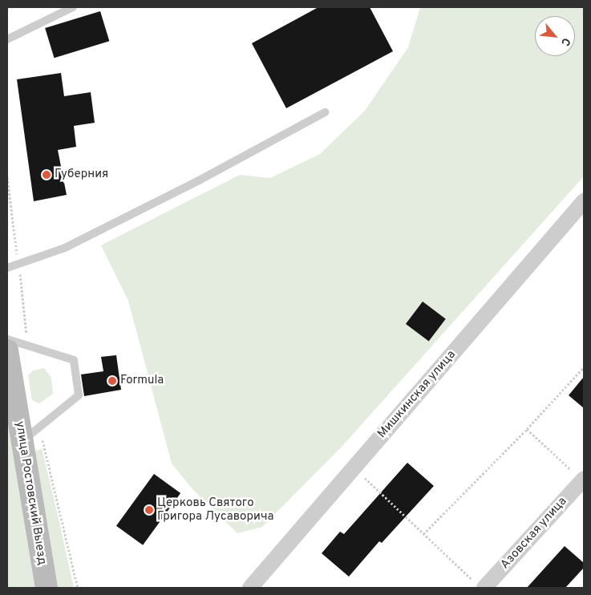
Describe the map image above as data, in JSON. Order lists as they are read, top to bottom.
{
  "streets": {
    "main road": ["улица Ростовский Выезд"],
    "street": ["Мишкинская улица", "Азовская улица"]
  },
  "places": ["Губерния", "Formula", "Церковь Святого Григора Лусаворича"],
  "north": "bottom right"
}
